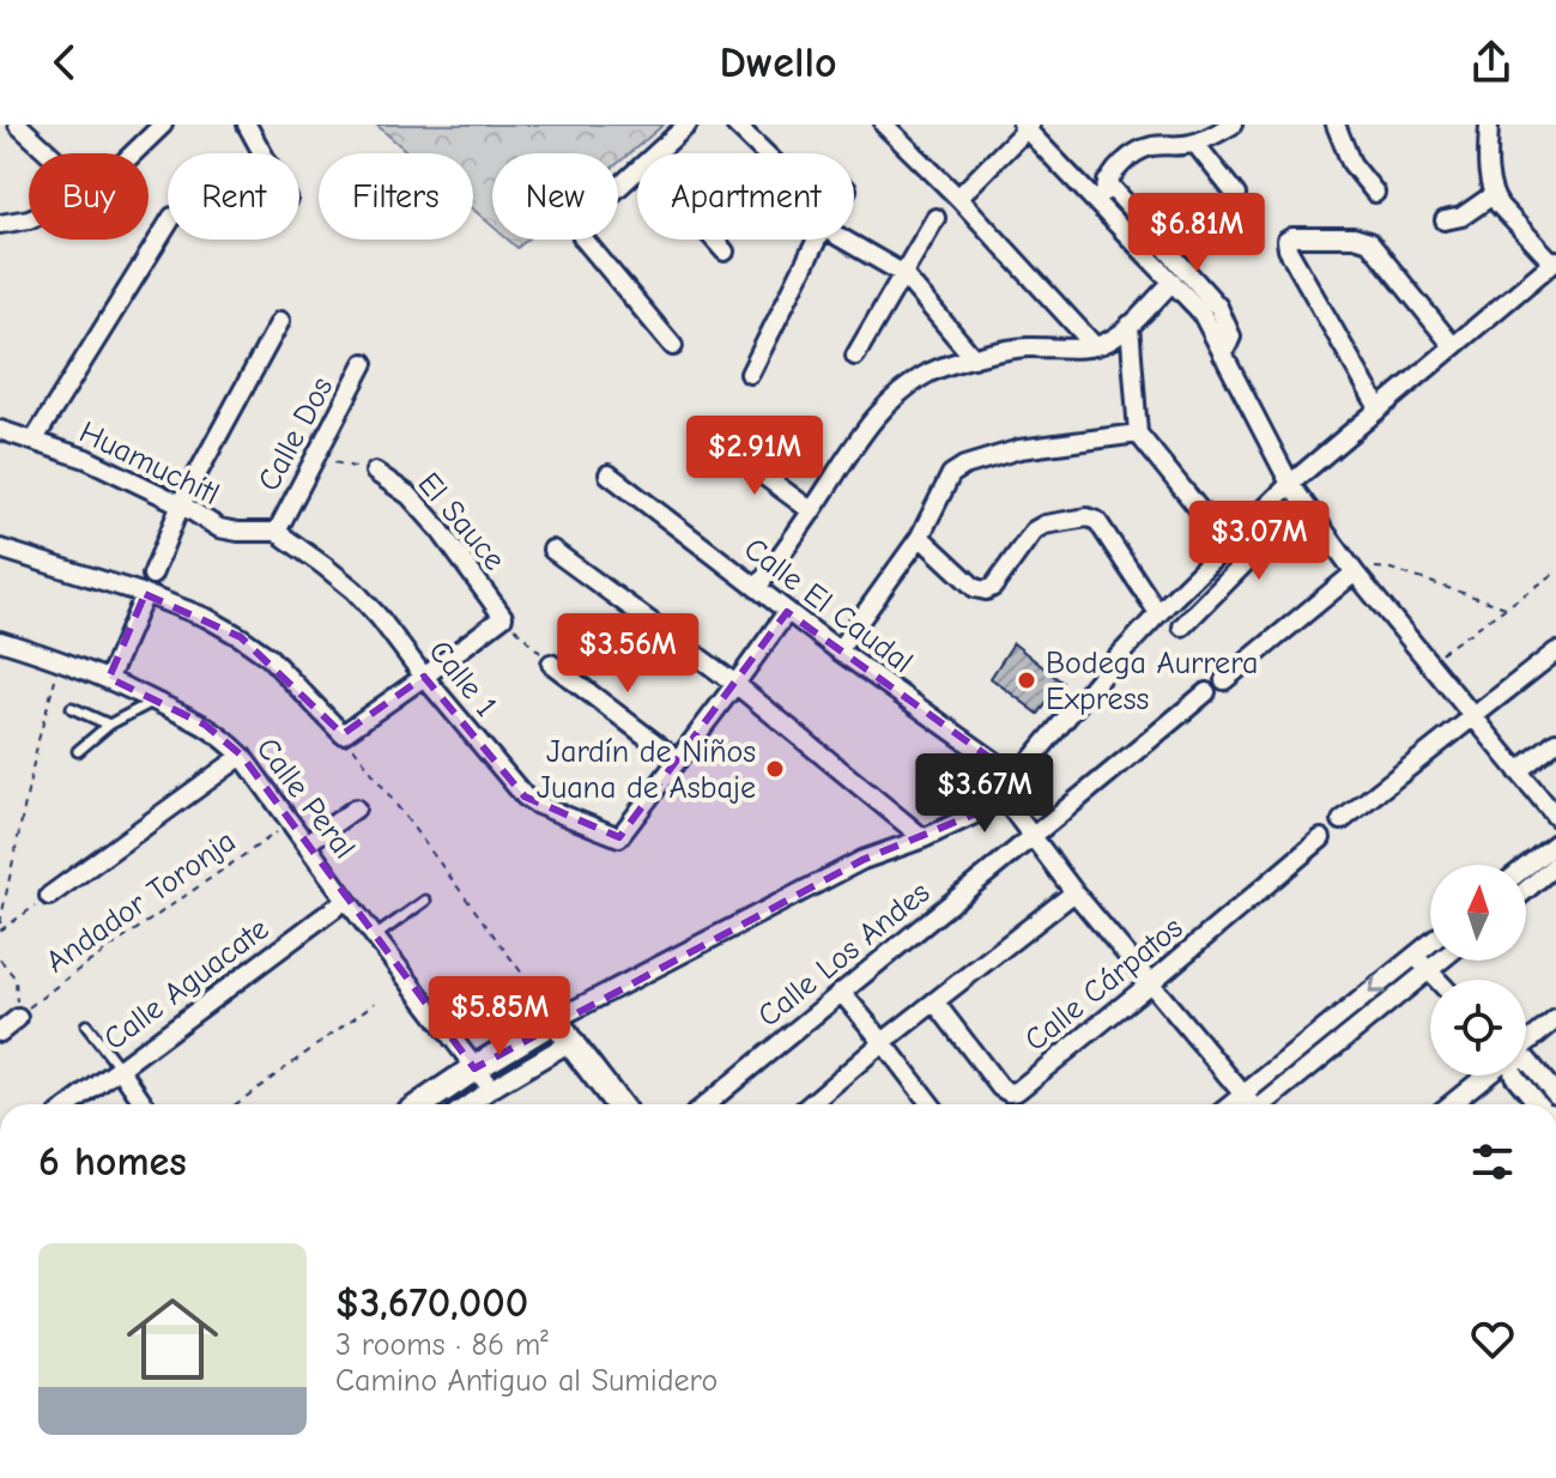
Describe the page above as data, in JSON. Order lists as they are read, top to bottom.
{
  "streets": {
    "street": [
      "Calle Dos",
      "Huamuchitl",
      "El Sauce",
      "Calle El Caudal",
      "Calle 1",
      "Calle Peral",
      "Calle Los Andes",
      "Calle Aguacate",
      "Calle Cárpatos"
    ],
    "path": ["Andador Toronja"]
  },
  "crossings": [
    ["Calle Dos", "Huamuchitl"],
    ["Calle Dos", "El Sauce"],
    ["Calle Dos", "Calle 1"],
    ["Huamuchitl", "Calle 1"],
    ["Calle Peral", "Andador Toronja"],
    ["Calle Peral", "Calle Aguacate"]
  ],
  "places": ["Bodega Aurrera Express", "Jardín de Niños Juana de Asbaje"],
  "north": "top",
  "page": {
    "header": "Dwello",
    "chip": [
      "Buy",
      "Rent",
      "Filters",
      "New",
      "Apartment"
    ],
    "price": [
      "$6.81M",
      "$2.91M",
      "$3.07M",
      "$3.56M",
      "$3.67M",
      "$5.85M"
    ],
    "heading": "6 homes",
    "list": [
      {
        "name": "$3,670,000",
        "note": "3 rooms · 86 m² · Camino Antiguo al Sumidero"
      }
    ]
  }
}
